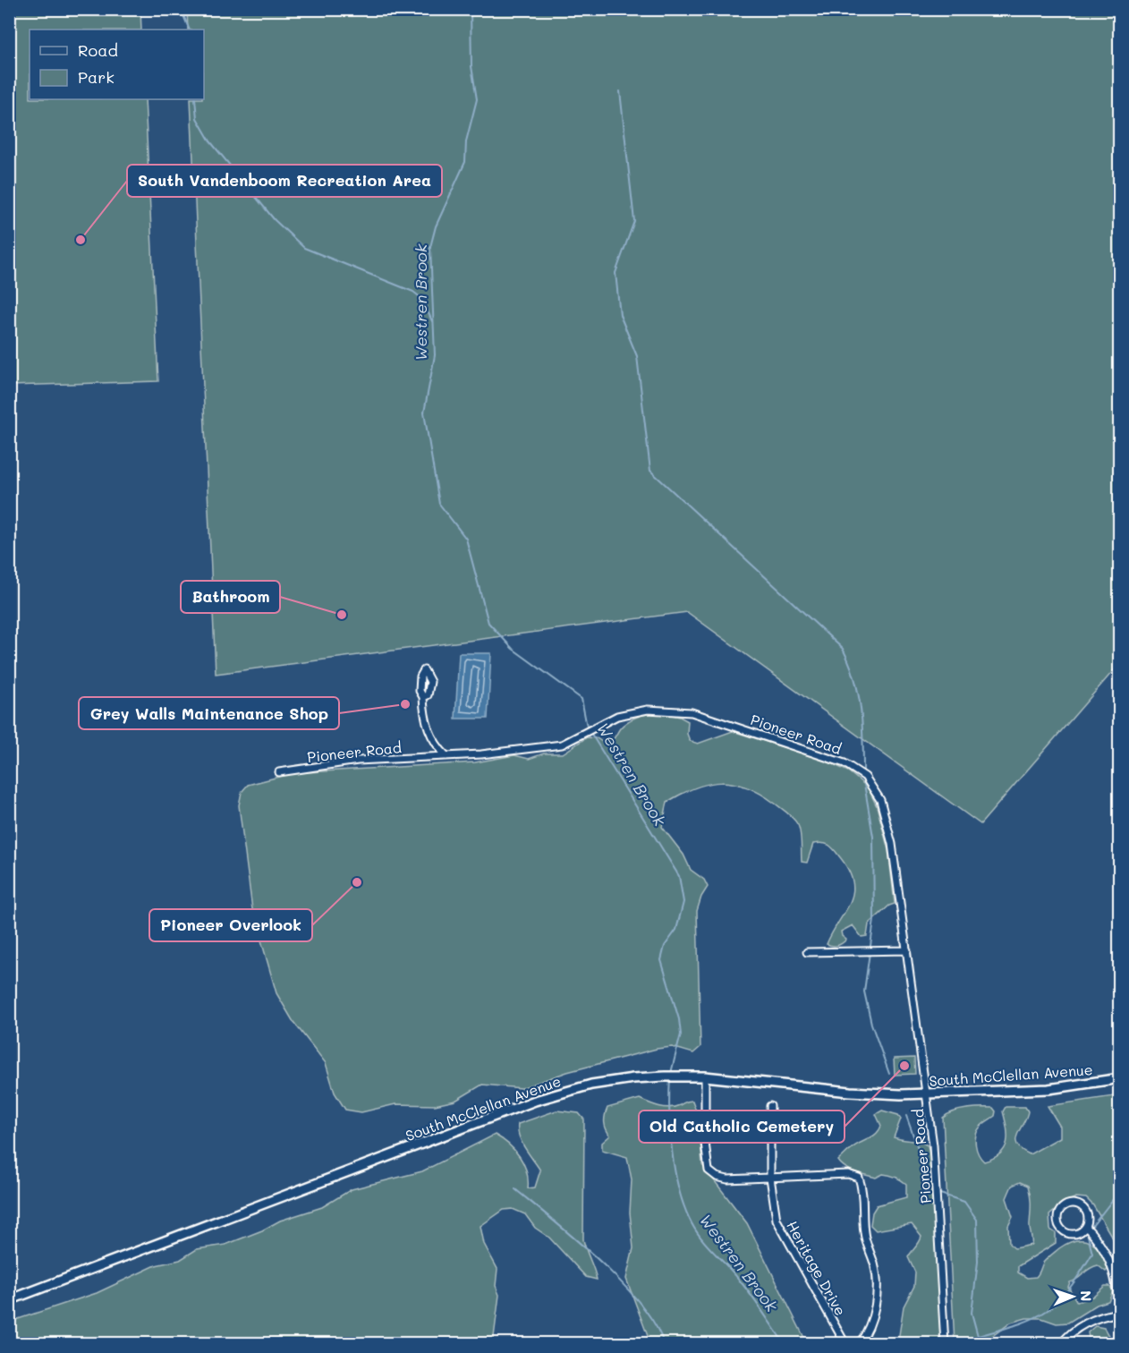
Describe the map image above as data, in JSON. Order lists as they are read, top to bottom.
{
  "streets": {
    "main road": ["South McClellan Avenue"],
    "street": ["Pioneer Road", "Heritage Drive"]
  },
  "crossings": [
    ["Pioneer Road", "South McClellan Avenue"]
  ],
  "water": ["Westren Brook"],
  "places": [
    "South Vandenboom Recreation Area",
    "Bathroom",
    "Grey Walls Maintenance Shop",
    "Pioneer Overlook",
    "Old Catholic Cemetery"
  ],
  "legend": ["Road", "Park"],
  "north": "right"
}
